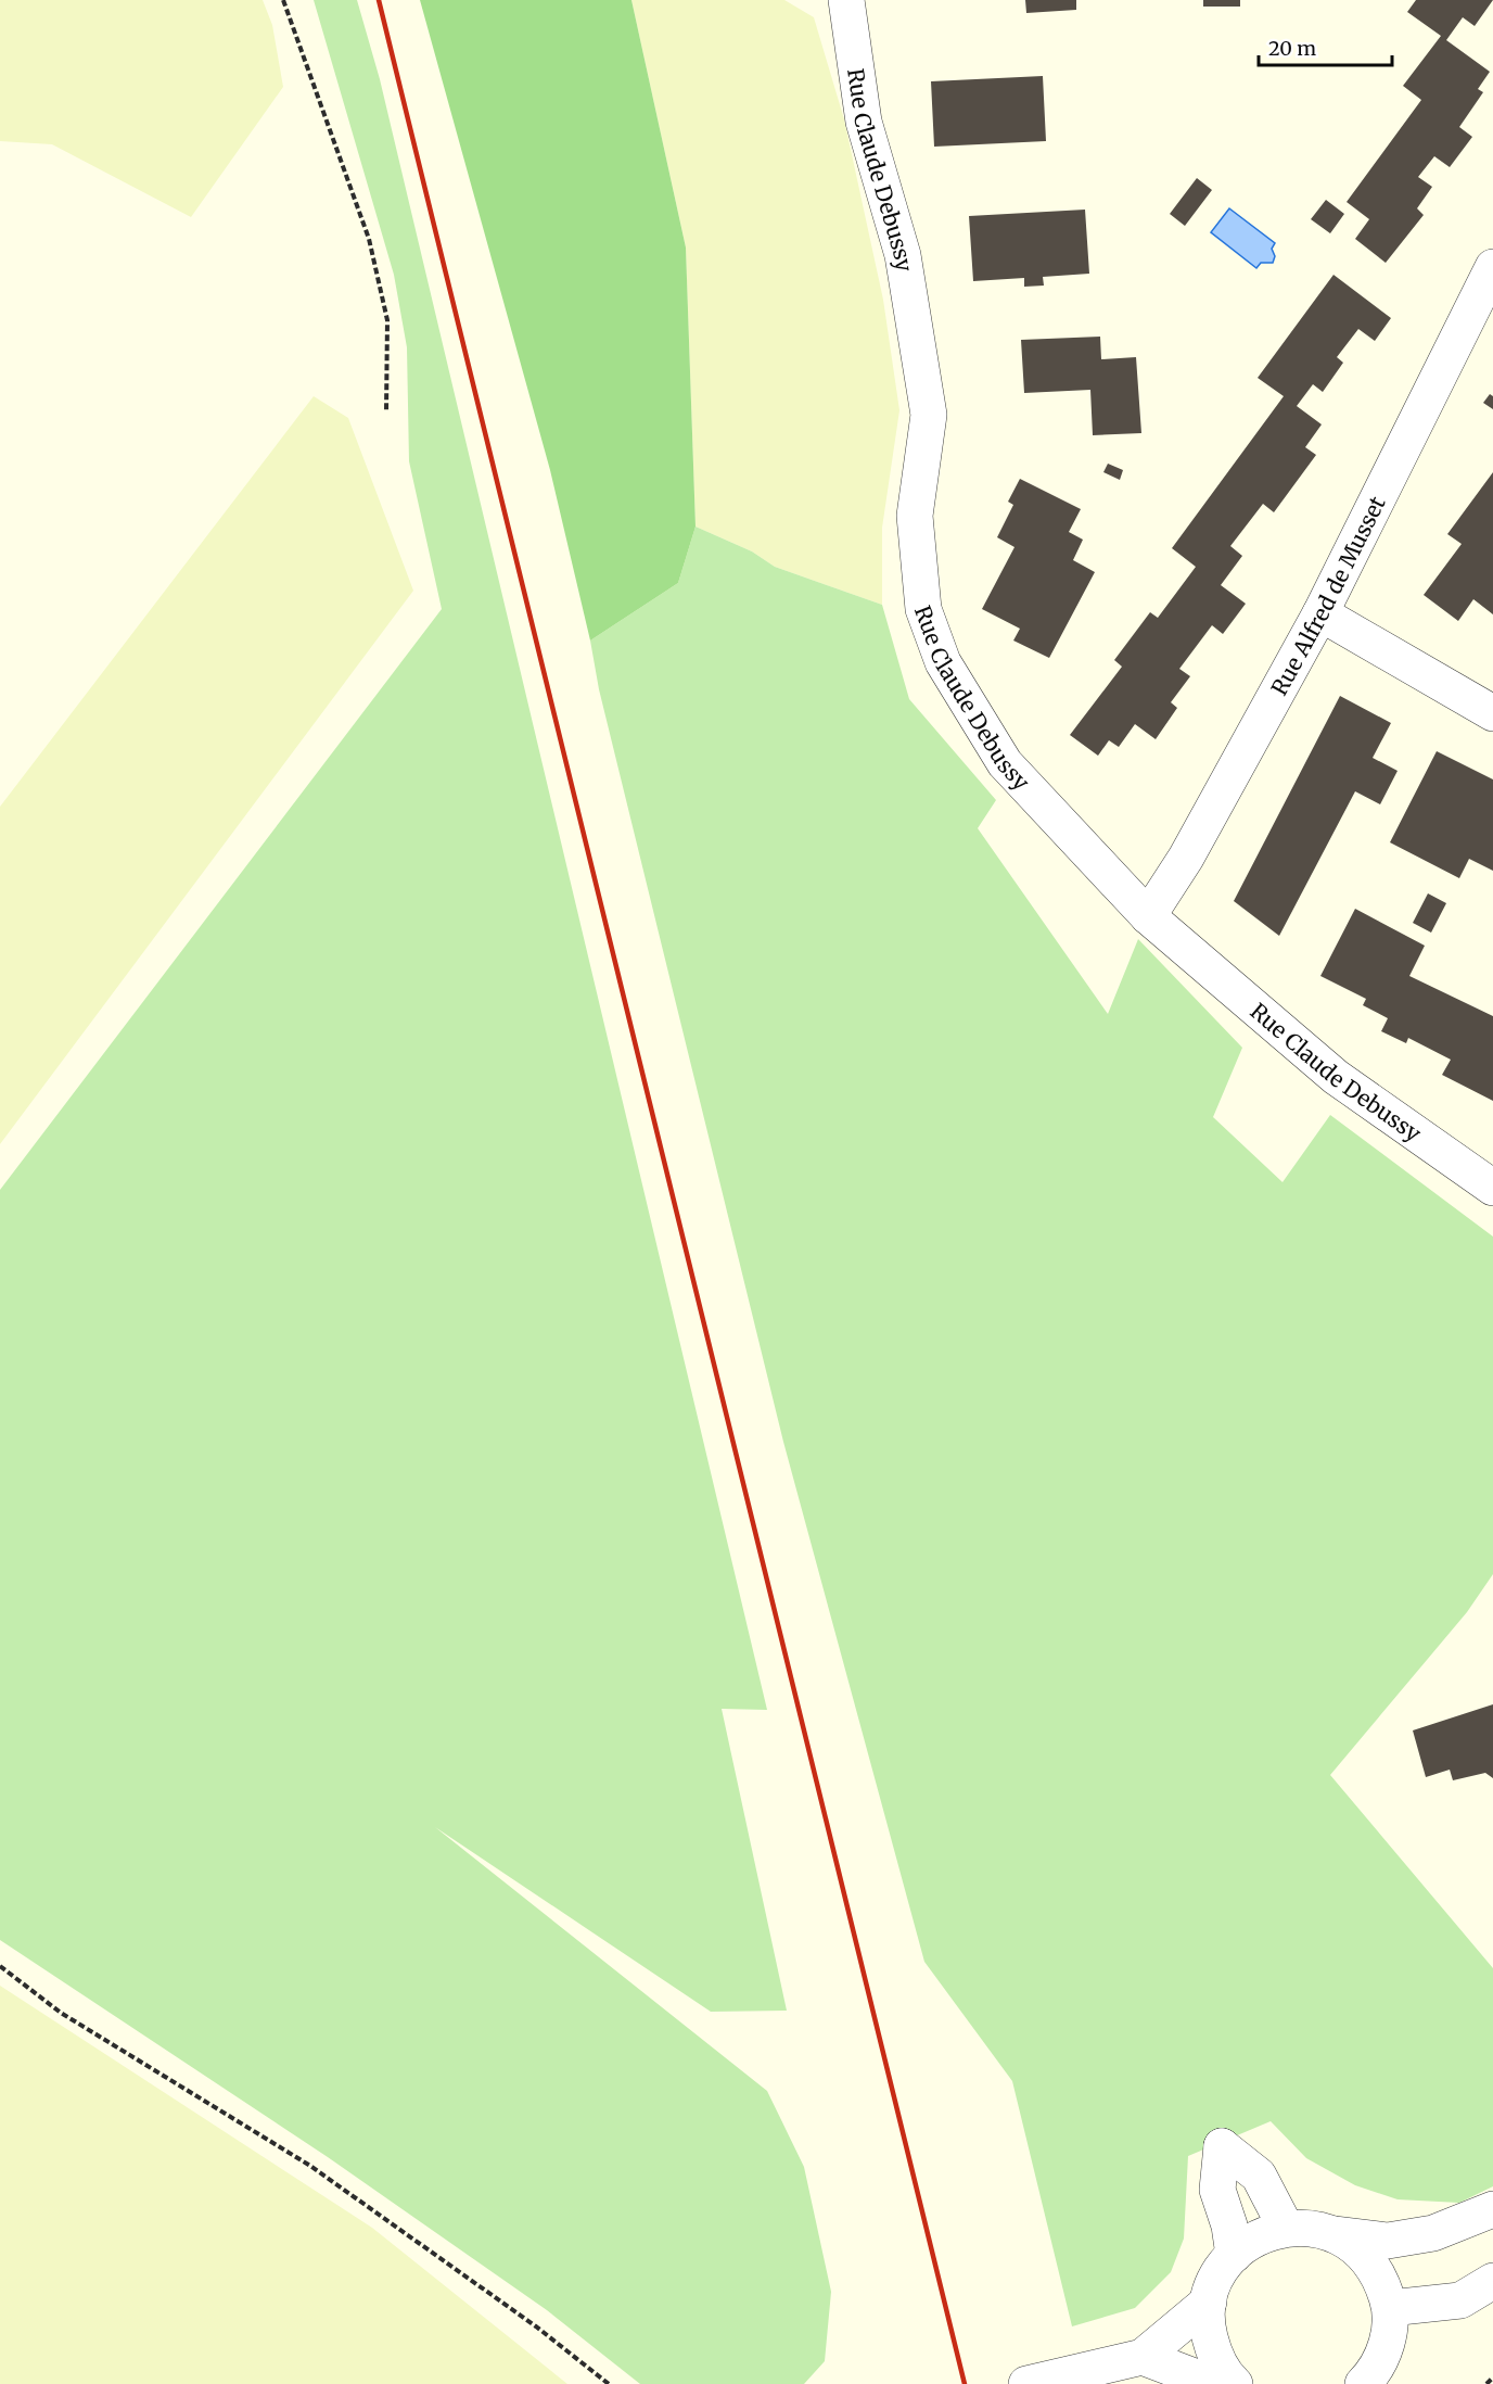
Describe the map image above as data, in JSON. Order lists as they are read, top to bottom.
{
  "streets": {
    "street": ["Rue Claude Debussy", "Rue Alfred de Musset"]
  },
  "crossings": [
    ["Rue Claude Debussy", "Rue Alfred de Musset"]
  ],
  "scale_bar": "20 m"
}
